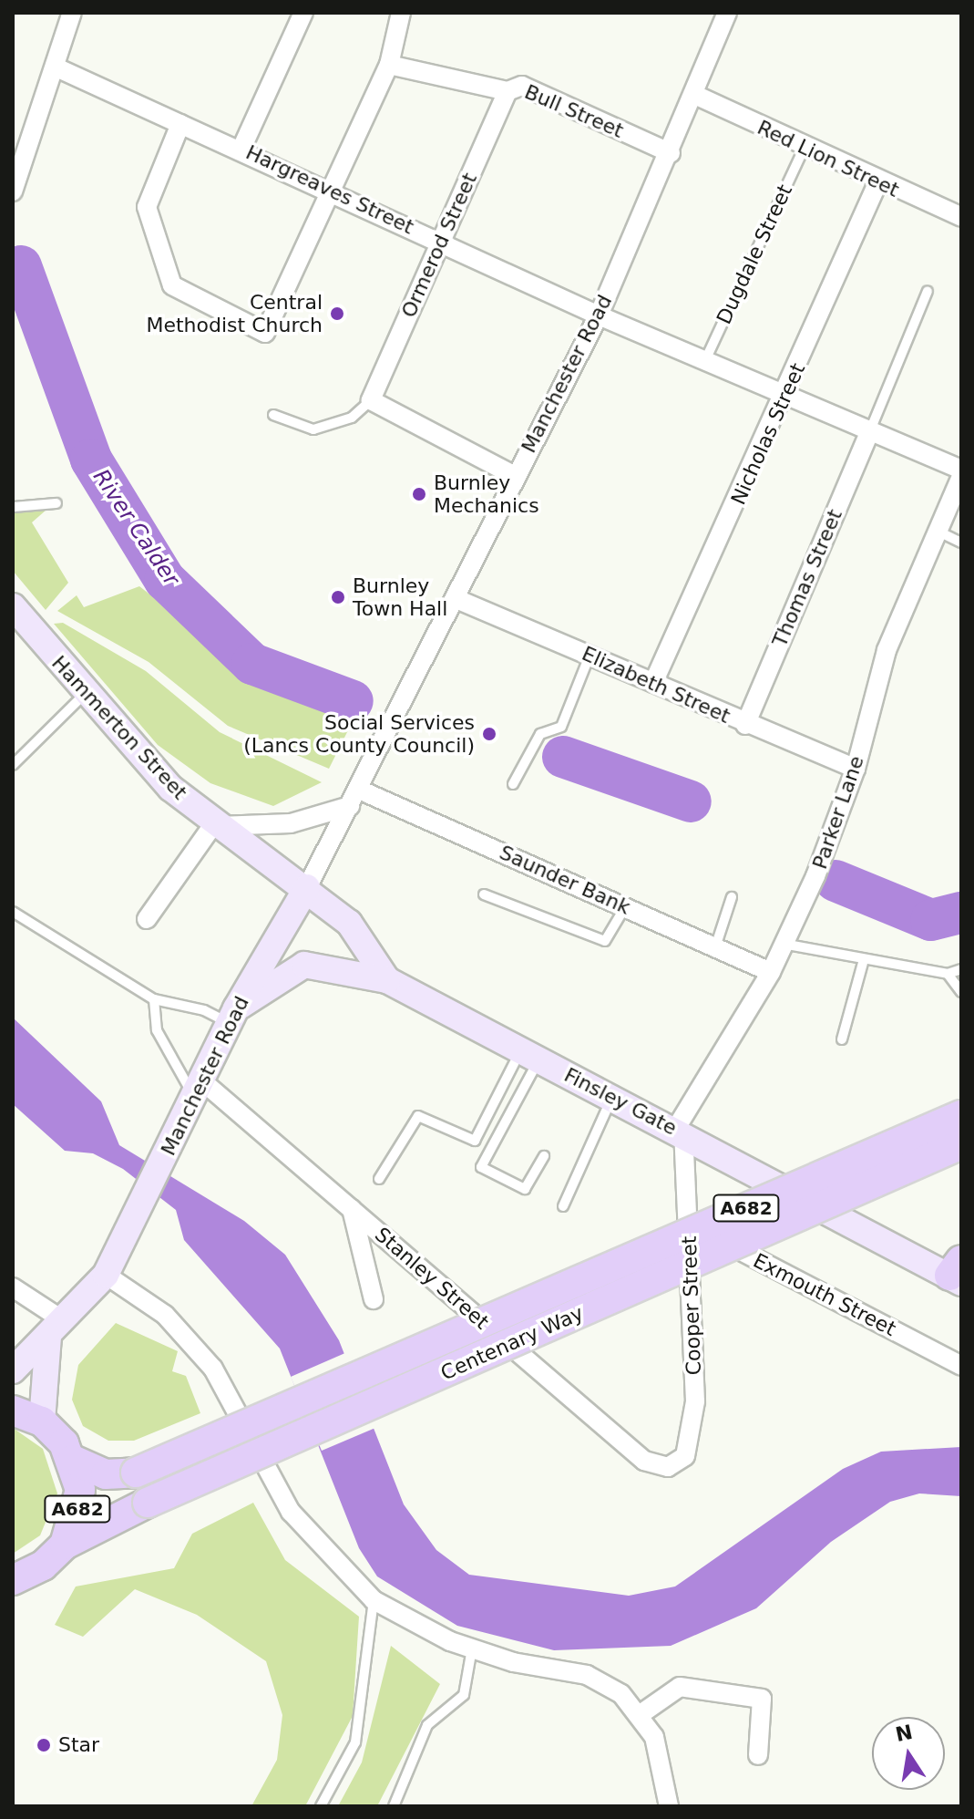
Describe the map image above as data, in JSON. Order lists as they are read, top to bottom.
{
  "streets": {
    "main road": [
      "Manchester Road",
      "Hammerton Street",
      "Finsley Gate",
      "A682",
      "Centenary Way"
    ],
    "street": [
      "Bull Street",
      "Red Lion Street",
      "Hargreaves Street",
      "Ormerod Street",
      "Nicholas Street",
      "Thomas Street",
      "Elizabeth Street",
      "Parker Lane",
      "Saunder Bank",
      "Stanley Street",
      "Exmouth Street",
      "Cooper Street"
    ],
    "lane": ["Dugdale Street"]
  },
  "crossings": [
    ["Bull Street", "Ormerod Street"],
    ["Bull Street", "Manchester Road"],
    ["Red Lion Street", "Dugdale Street"],
    ["Red Lion Street", "Manchester Road"],
    ["Red Lion Street", "Nicholas Street"],
    ["Hargreaves Street", "Ormerod Street"],
    ["Hargreaves Street", "Dugdale Street"],
    ["Hargreaves Street", "Manchester Road"],
    ["Hargreaves Street", "Nicholas Street"],
    ["Hargreaves Street", "Thomas Street"],
    ["Manchester Road", "Elizabeth Street"],
    ["Manchester Road", "Hammerton Street"],
    ["Manchester Road", "Saunder Bank"],
    ["Manchester Road", "Finsley Gate"],
    ["Manchester Road", "Stanley Street"],
    ["Nicholas Street", "Elizabeth Street"],
    ["Thomas Street", "Elizabeth Street"],
    ["Elizabeth Street", "Parker Lane"],
    ["Hammerton Street", "Finsley Gate"],
    ["Parker Lane", "Saunder Bank"],
    ["Parker Lane", "Finsley Gate"],
    ["Parker Lane", "Cooper Street"],
    ["Finsley Gate", "Cooper Street"],
    ["A682", "Centenary Way"],
    ["Stanley Street", "Cooper Street"],
    ["Exmouth Street", "Cooper Street"]
  ],
  "water": ["River Calder"],
  "places": [
    "Central Methodist Church",
    "Burnley Mechanics",
    "Burnley Town Hall",
    "Social Services (Lancs County Council)",
    "Star"
  ],
  "north": "top"
}
